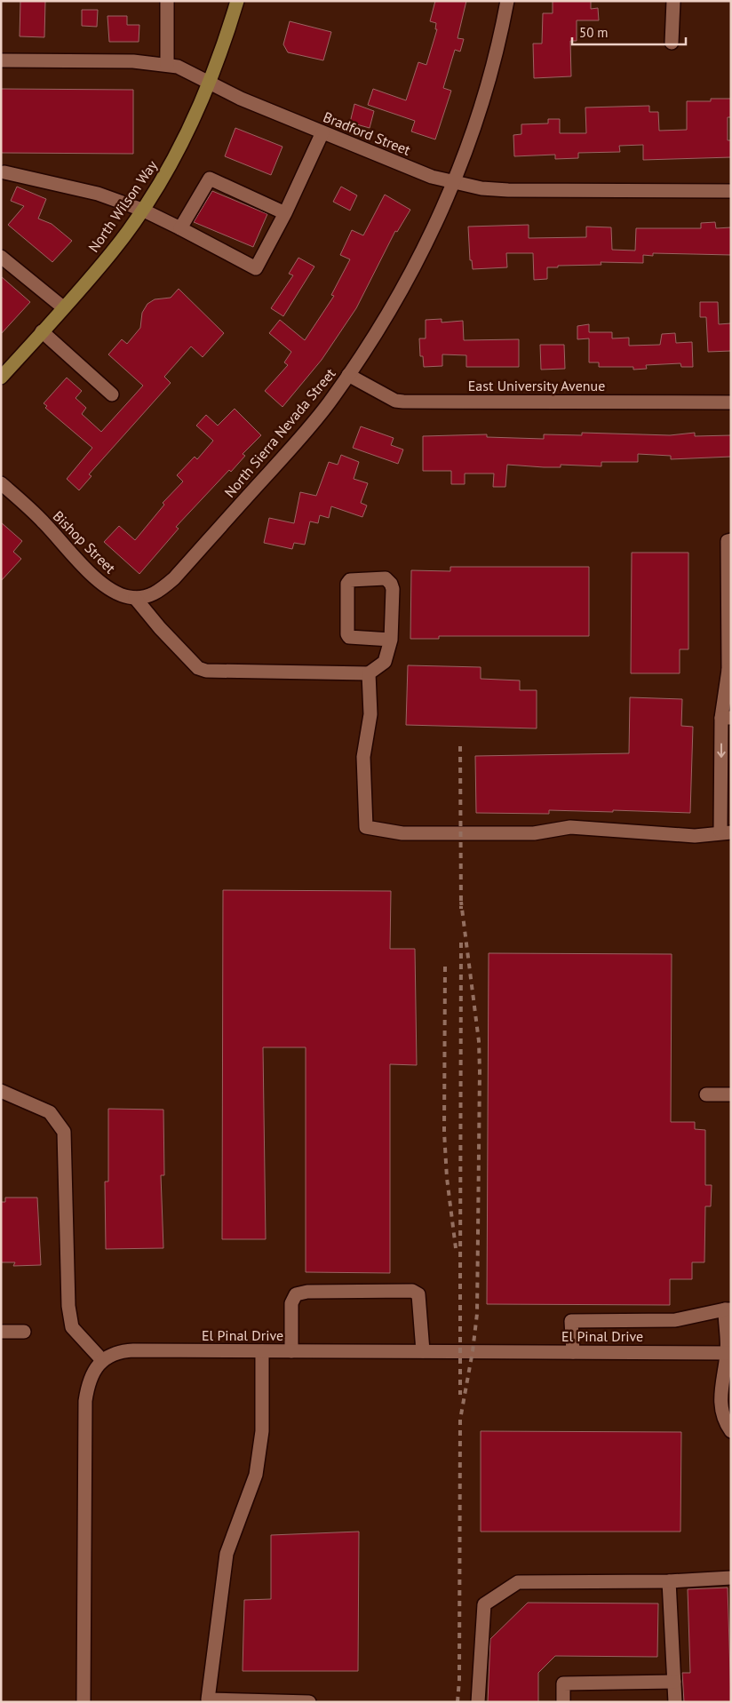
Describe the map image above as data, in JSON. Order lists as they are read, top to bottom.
{
  "streets": {
    "main road": ["North Wilson Way"],
    "street": [
      "Bradford Street",
      "East University Avenue",
      "North Sierra Nevada Street",
      "Bishop Street",
      "El Pinal Drive"
    ]
  },
  "crossings": [
    ["Bradford Street", "North Wilson Way"],
    ["Bradford Street", "North Sierra Nevada Street"],
    ["East University Avenue", "North Sierra Nevada Street"],
    ["North Sierra Nevada Street", "Bishop Street"]
  ],
  "scale_bar": "50 m"
}
